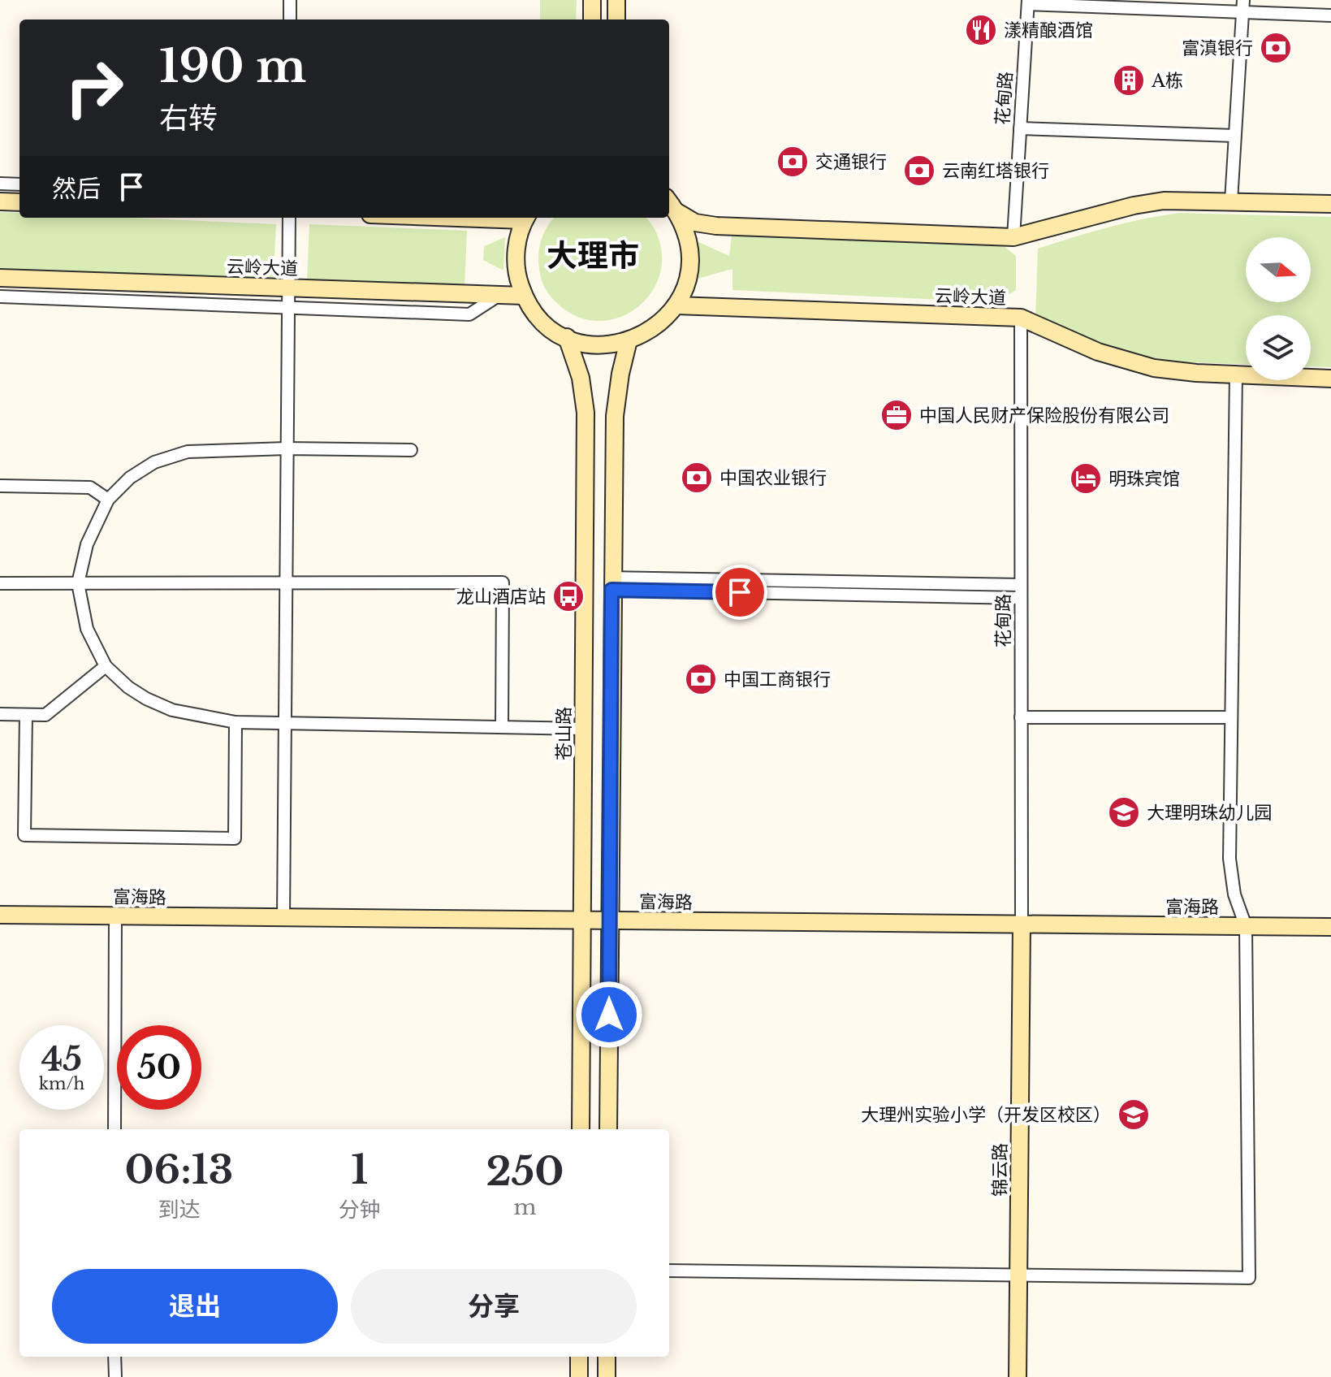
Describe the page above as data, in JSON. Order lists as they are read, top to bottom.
{
  "streets": {
    "street": [
      "花甸路",
      "云岭大道",
      "苍山路",
      "富海路",
      "锦云路"
    ]
  },
  "crossings": [
    ["花甸路", "云岭大道"],
    ["花甸路", "富海路"],
    ["花甸路", "锦云路"],
    ["苍山路", "富海路"],
    ["富海路", "锦云路"]
  ],
  "districts": ["大理市"],
  "places": {
    "restaurant": ["漾精酿酒馆"],
    "bank": [
      "富滇银行",
      "交通银行",
      "云南红塔银行",
      "中国农业银行",
      "中国工商银行"
    ],
    "building": ["A栋"],
    "office": ["中国人民财产保险股份有限公司"],
    "hotel": ["明珠宾馆"],
    "bus stop": ["龙山酒店站"],
    "school or university": ["大理明珠幼儿园", "大理州实验小学（开发区校区）"]
  },
  "north": "right",
  "page": {
    "turn": ["190 m", "右转"],
    "then": "然后",
    "speed": "45 km/h",
    "limit": "50",
    "eta": [
      "06:13",
      "到达",
      "1",
      "分钟",
      "250",
      "m"
    ],
    "buttons": ["退出", "分享"]
  }
}
